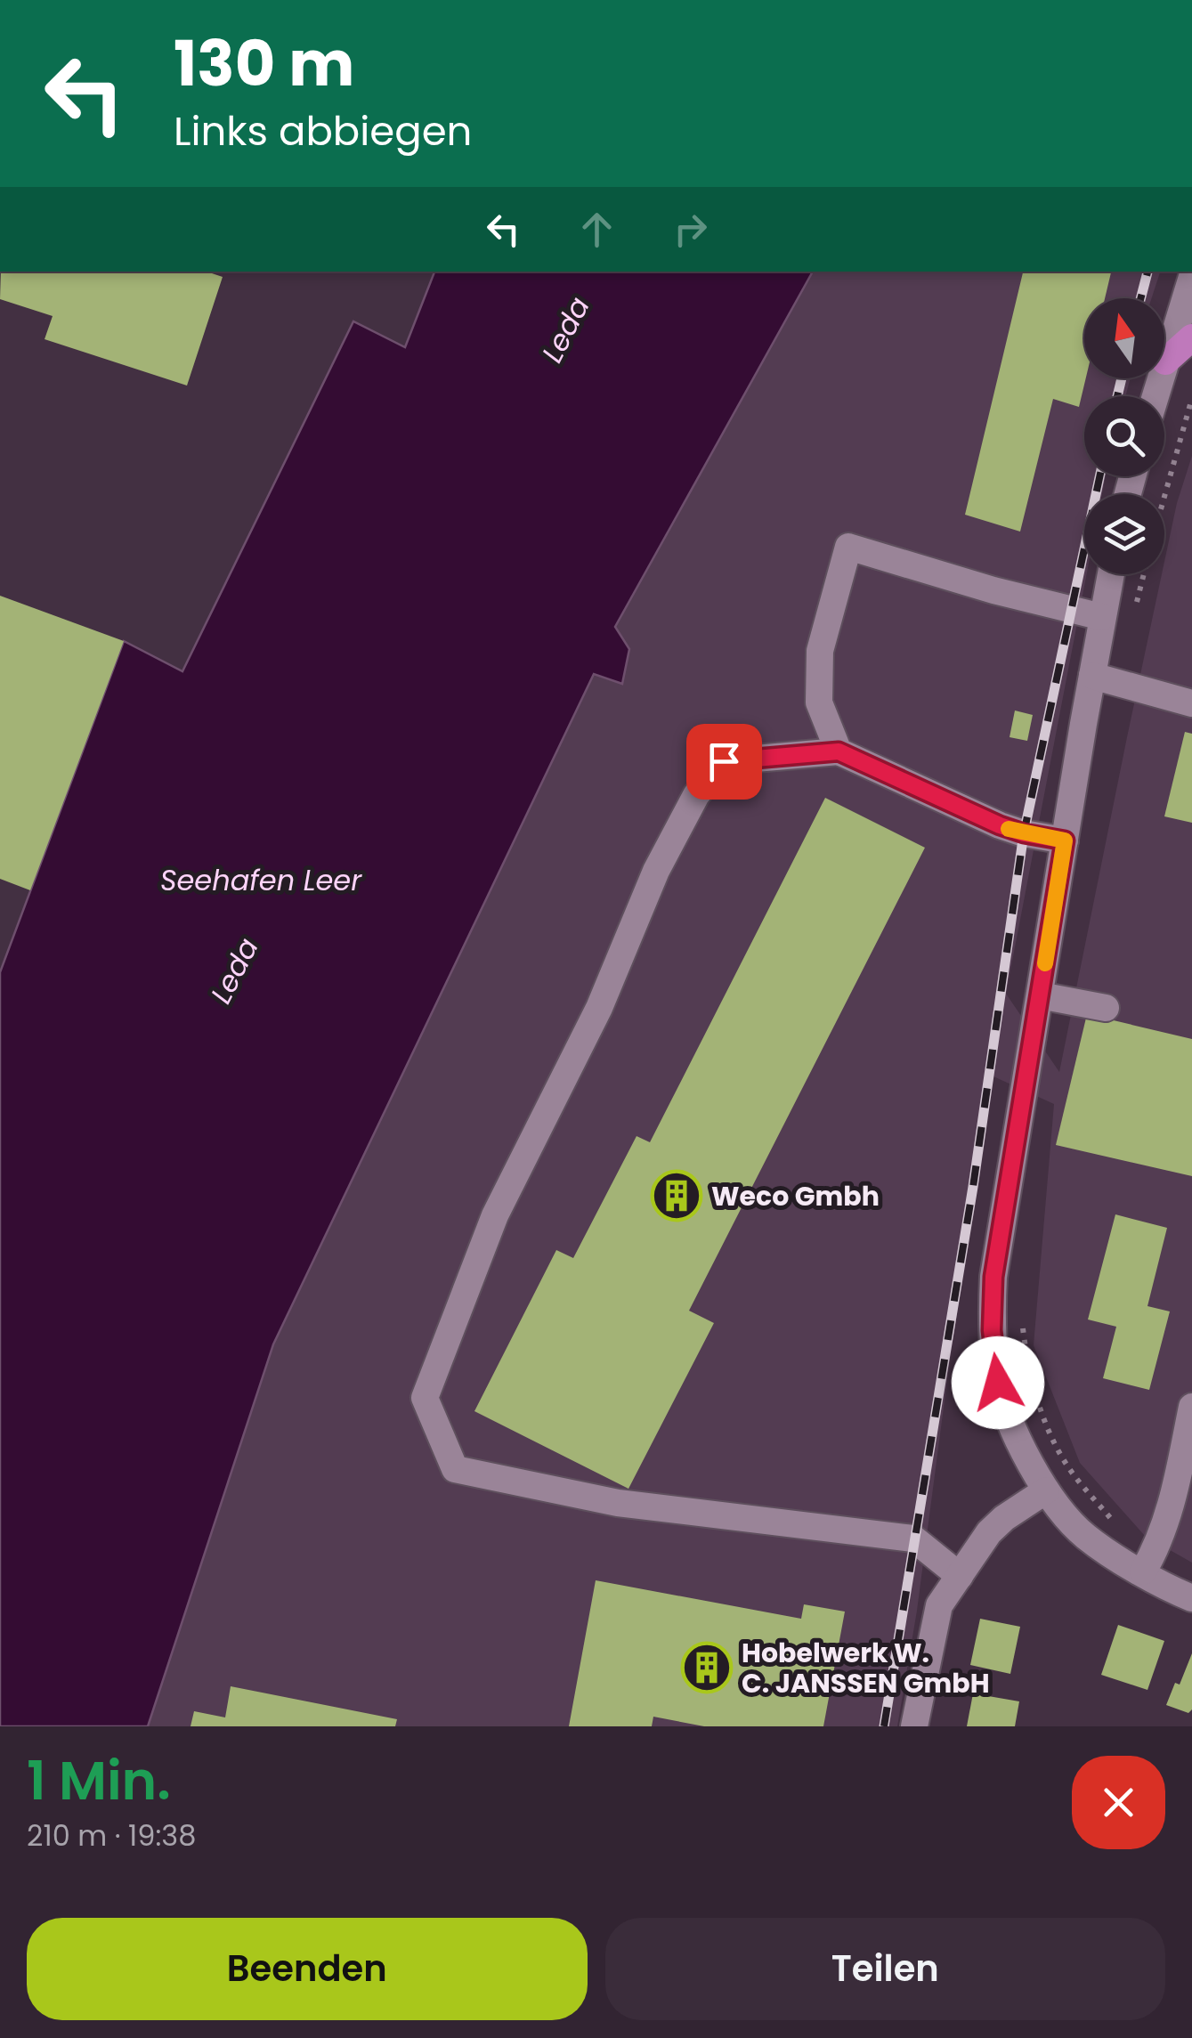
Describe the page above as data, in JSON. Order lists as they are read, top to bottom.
{
  "water": ["Leda", "Seehafen Leer"],
  "places": {
    "building": ["Weco Gmbh", "Hobelwerk W. C. JANSSEN GmbH"]
  },
  "north": "top",
  "page": {
    "turn": ["130 m", "Links abbiegen"],
    "heading": ["1 Min.", "210 m · 19:38"],
    "buttons": ["Beenden", "Teilen"]
  }
}
